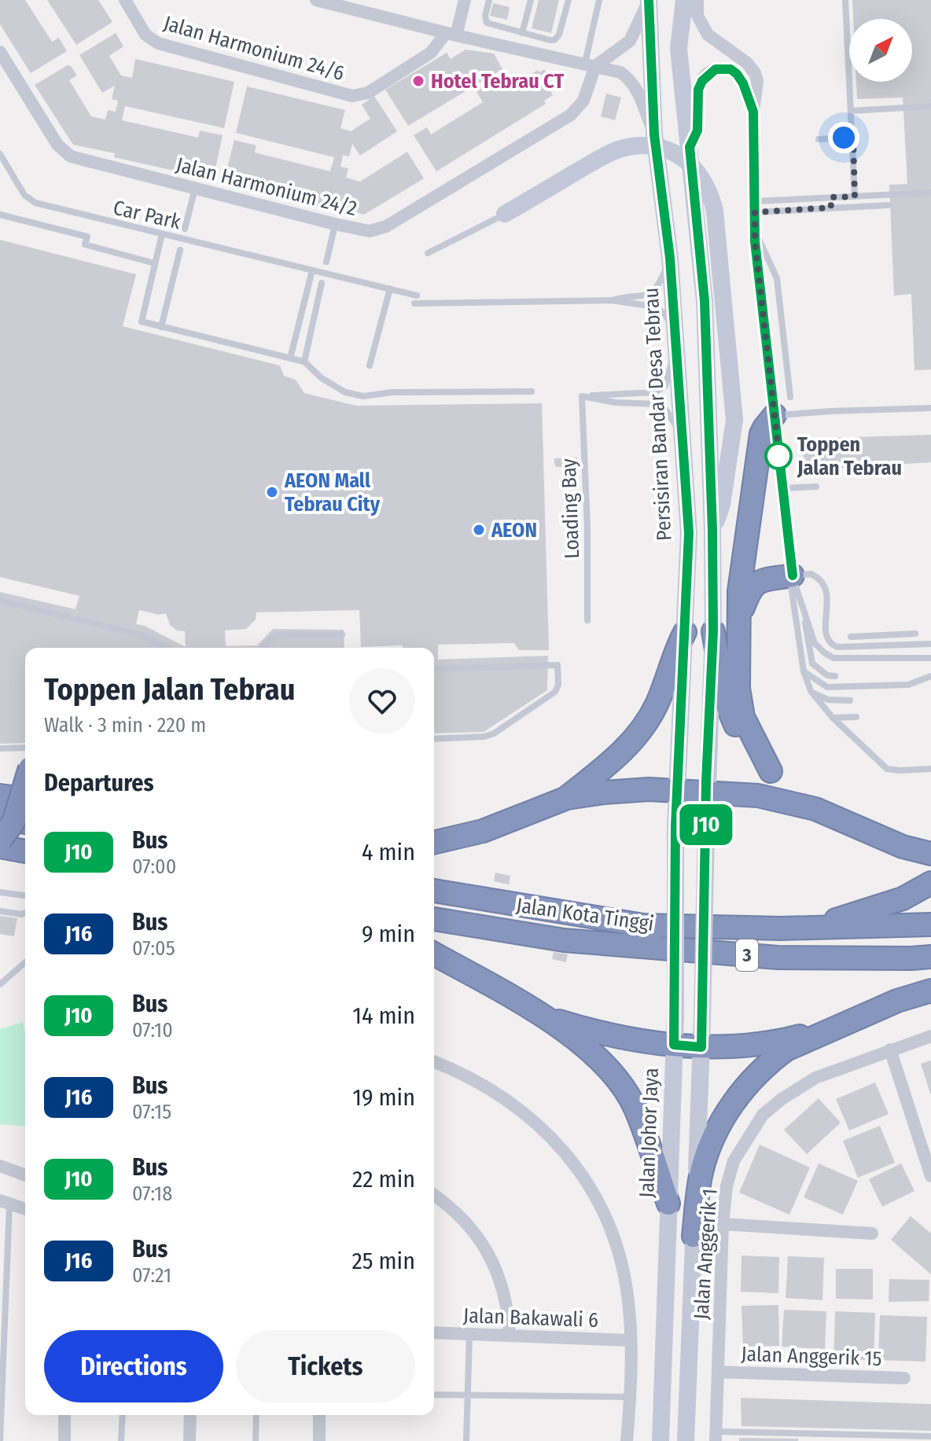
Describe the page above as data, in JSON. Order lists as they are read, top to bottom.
{
  "streets": {
    "highway": ["Jalan Kota Tinggi", "3"],
    "main road": ["Persisiran Bandar Desa Tebrau", "Jalan Johor Jaya"],
    "street": [
      "Jalan Harmonium 24/6",
      "Jalan Harmonium 24/2",
      "Jalan Anggerik 1",
      "Jalan Bakawali 6",
      "Jalan Anggerik 15"
    ],
    "lane": ["Car Park", "Loading Bay"]
  },
  "crossings": [
    ["Persisiran Bandar Desa Tebrau", "Jalan Johor Jaya"],
    ["Jalan Anggerik 1", "Jalan Anggerik 15"]
  ],
  "places": [
    "Hotel Tebrau CT",
    "Toppen Jalan Tebrau",
    "AEON Mall Tebrau City",
    "AEON"
  ],
  "lines": ["bus line J10"],
  "north": "top right",
  "page": {
    "on_map": "J10",
    "heading": [
      ["Toppen Jalan Tebrau", "Walk · 3 min · 220 m"],
      "Departures"
    ],
    "list": [
      {
        "mark": "J10",
        "name": "Bus",
        "note": "07:00",
        "value": "4 min"
      },
      {
        "mark": "J16",
        "name": "Bus",
        "note": "07:05",
        "value": "9 min"
      },
      {
        "mark": "J10",
        "name": "Bus",
        "note": "07:10",
        "value": "14 min"
      },
      {
        "mark": "J16",
        "name": "Bus",
        "note": "07:15",
        "value": "19 min"
      },
      {
        "mark": "J10",
        "name": "Bus",
        "note": "07:18",
        "value": "22 min"
      },
      {
        "mark": "J16",
        "name": "Bus",
        "note": "07:21",
        "value": "25 min"
      }
    ],
    "buttons": ["Directions", "Tickets"]
  }
}
